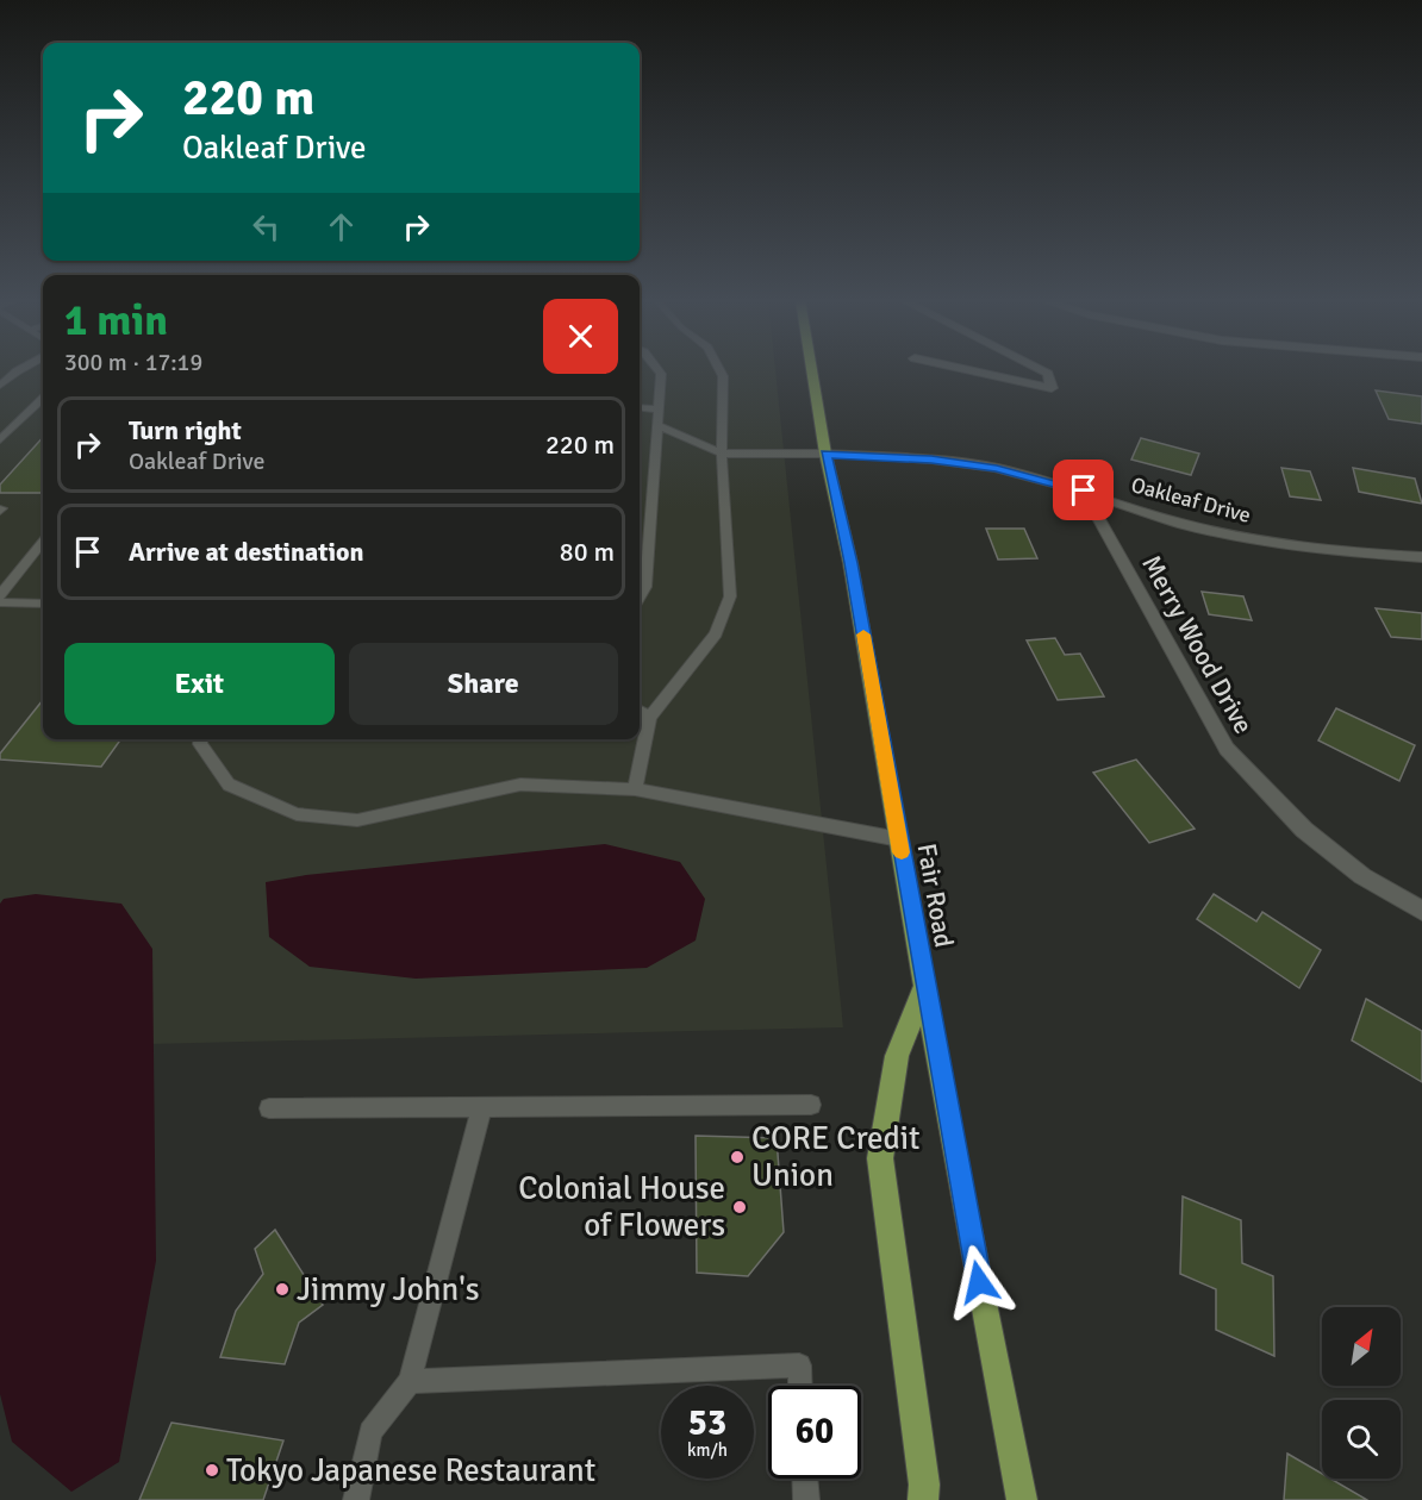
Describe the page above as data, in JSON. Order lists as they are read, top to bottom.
{
  "streets": {
    "main road": ["Fair Road"],
    "street": ["Oakleaf Drive", "Merry Wood Drive"]
  },
  "crossings": [
    ["Oakleaf Drive", "Merry Wood Drive"],
    ["Oakleaf Drive", "Fair Road"]
  ],
  "places": [
    "CORE Credit Union",
    "Colonial House of Flowers",
    "Jimmy John's",
    "Tokyo Japanese Restaurant"
  ],
  "north": "top right",
  "page": {
    "turn": ["220 m", "Oakleaf Drive"],
    "heading": ["1 min", "300 m · 17:19"],
    "list": [
      {
        "name": "Turn right",
        "note": "Oakleaf Drive",
        "value": "220 m"
      },
      {
        "name": "Arrive at destination",
        "value": "80 m"
      }
    ],
    "buttons": ["Exit", "Share"],
    "speed": "53 km/h",
    "limit": "60"
  }
}
